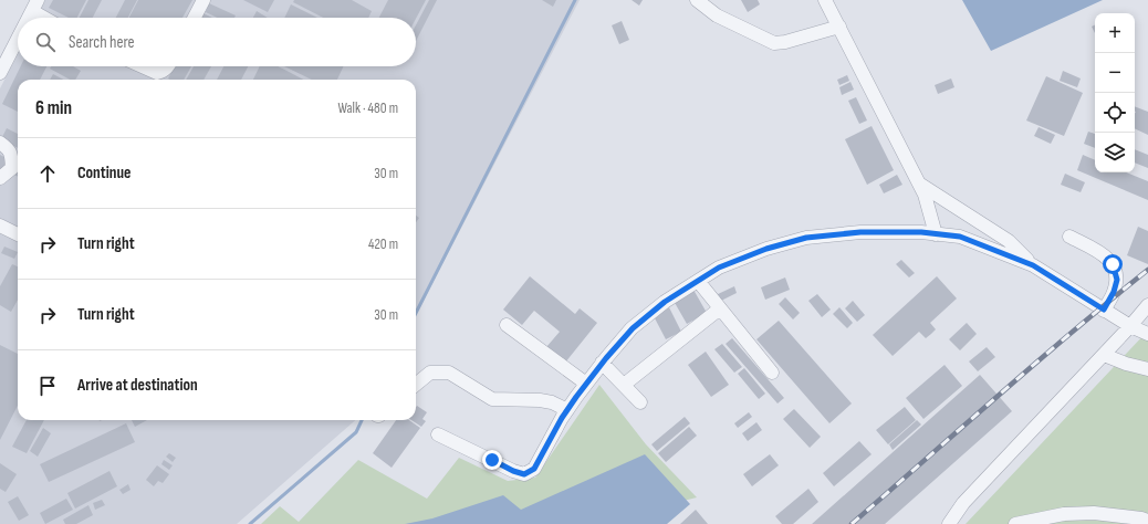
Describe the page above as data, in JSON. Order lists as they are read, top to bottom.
{
  "page": {
    "map_buttons": ["+", "−"],
    "search": "Search here",
    "heading": ["6 min", "Walk · 480 m"],
    "list": [
      ["Continue", "30 m"],
      ["Turn right", "420 m"],
      ["Turn right", "30 m"],
      "Arrive at destination"
    ]
  }
}
